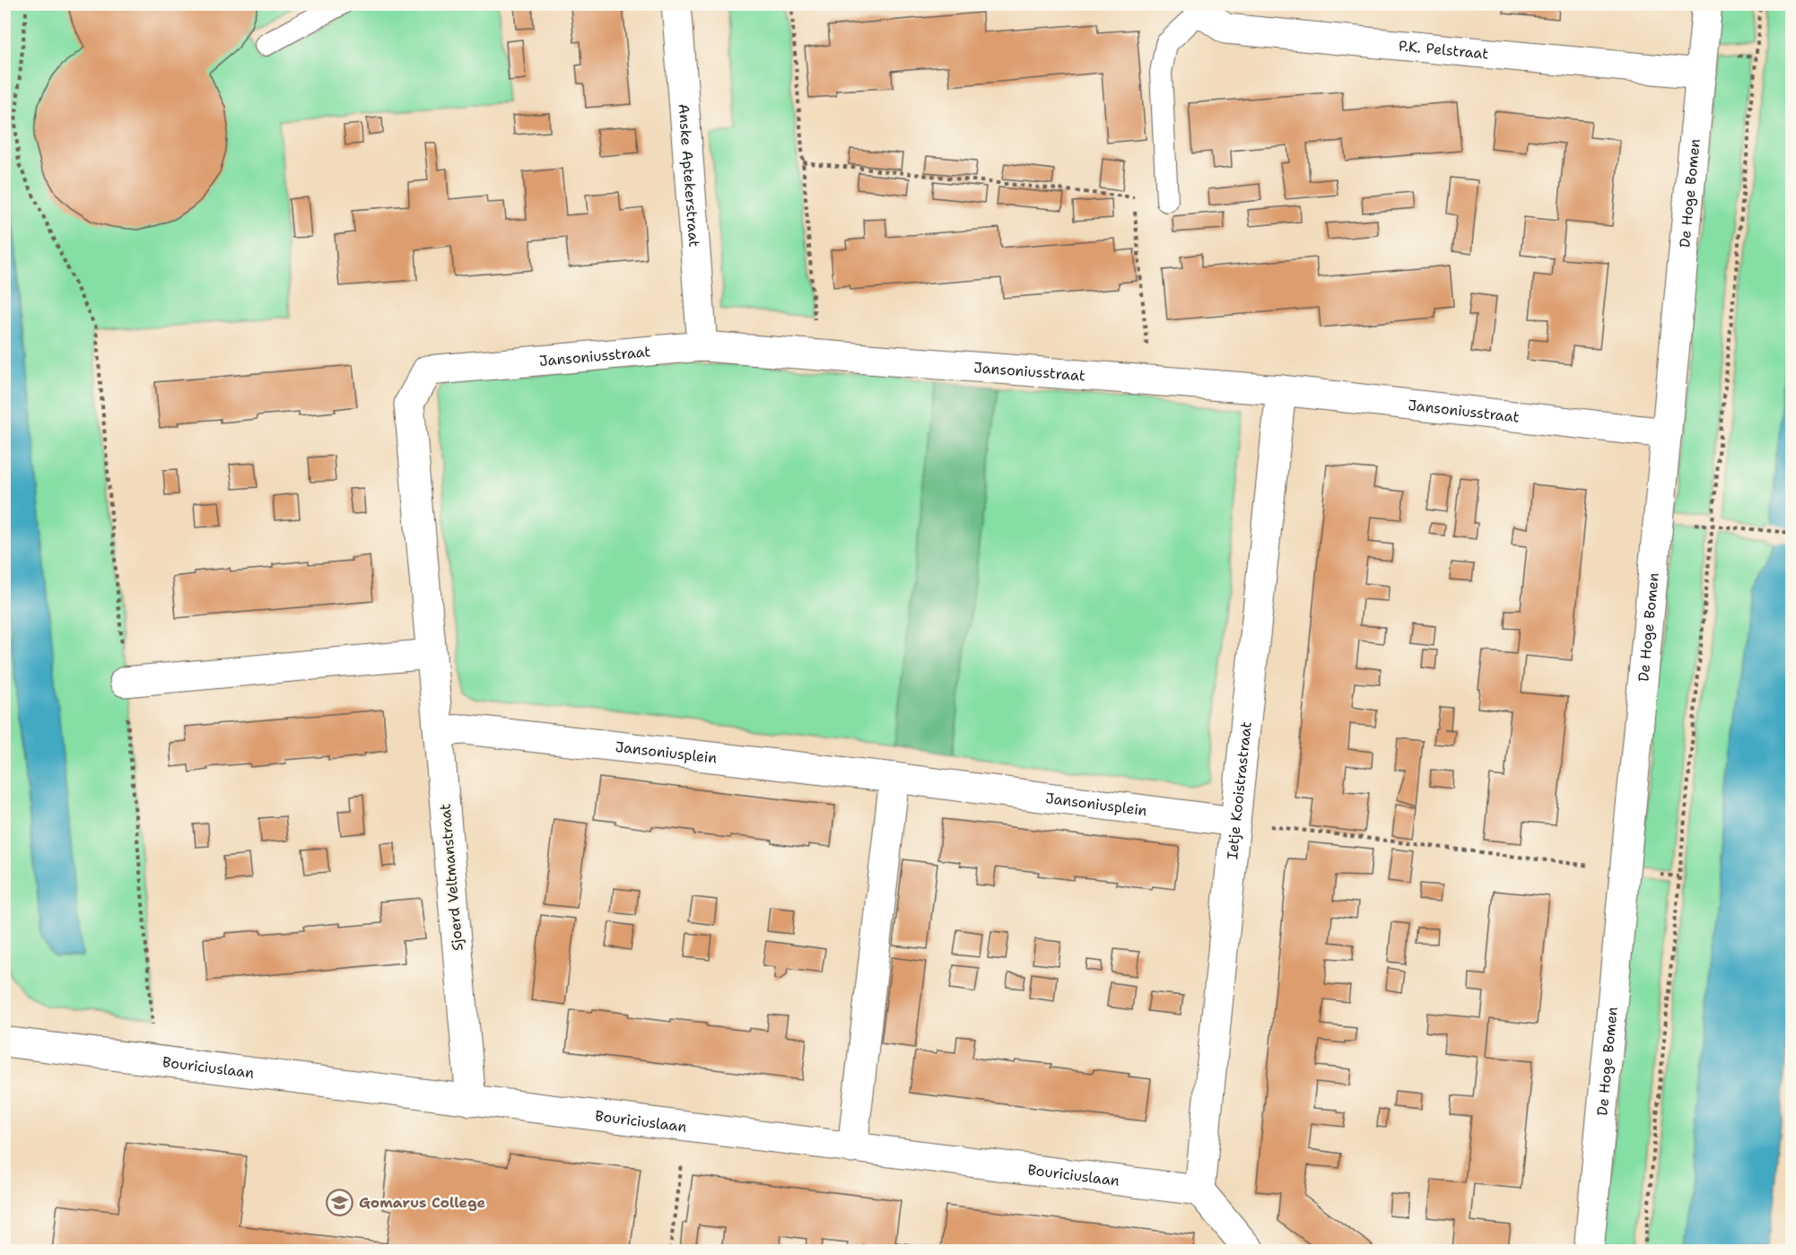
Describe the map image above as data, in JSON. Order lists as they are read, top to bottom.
{
  "streets": {
    "street": [
      "P.K. Pelstraat",
      "Anske Aptekerstraat",
      "De Hoge Bomen",
      "Jansoniusstraat",
      "Jansoniusplein",
      "Ietje Kooistrastraat",
      "Sjoerd Veltmanstraat",
      "Bouriciuslaan"
    ]
  },
  "crossings": [
    ["P.K. Pelstraat", "De Hoge Bomen"],
    ["Anske Aptekerstraat", "Jansoniusstraat"],
    ["De Hoge Bomen", "Jansoniusstraat"],
    ["Jansoniusstraat", "Ietje Kooistrastraat"],
    ["Jansoniusstraat", "Sjoerd Veltmanstraat"],
    ["Jansoniusplein", "Ietje Kooistrastraat"],
    ["Jansoniusplein", "Sjoerd Veltmanstraat"],
    ["Ietje Kooistrastraat", "Bouriciuslaan"],
    ["Sjoerd Veltmanstraat", "Bouriciuslaan"]
  ],
  "places": {
    "school or university": ["Gomarus College"]
  }
}
